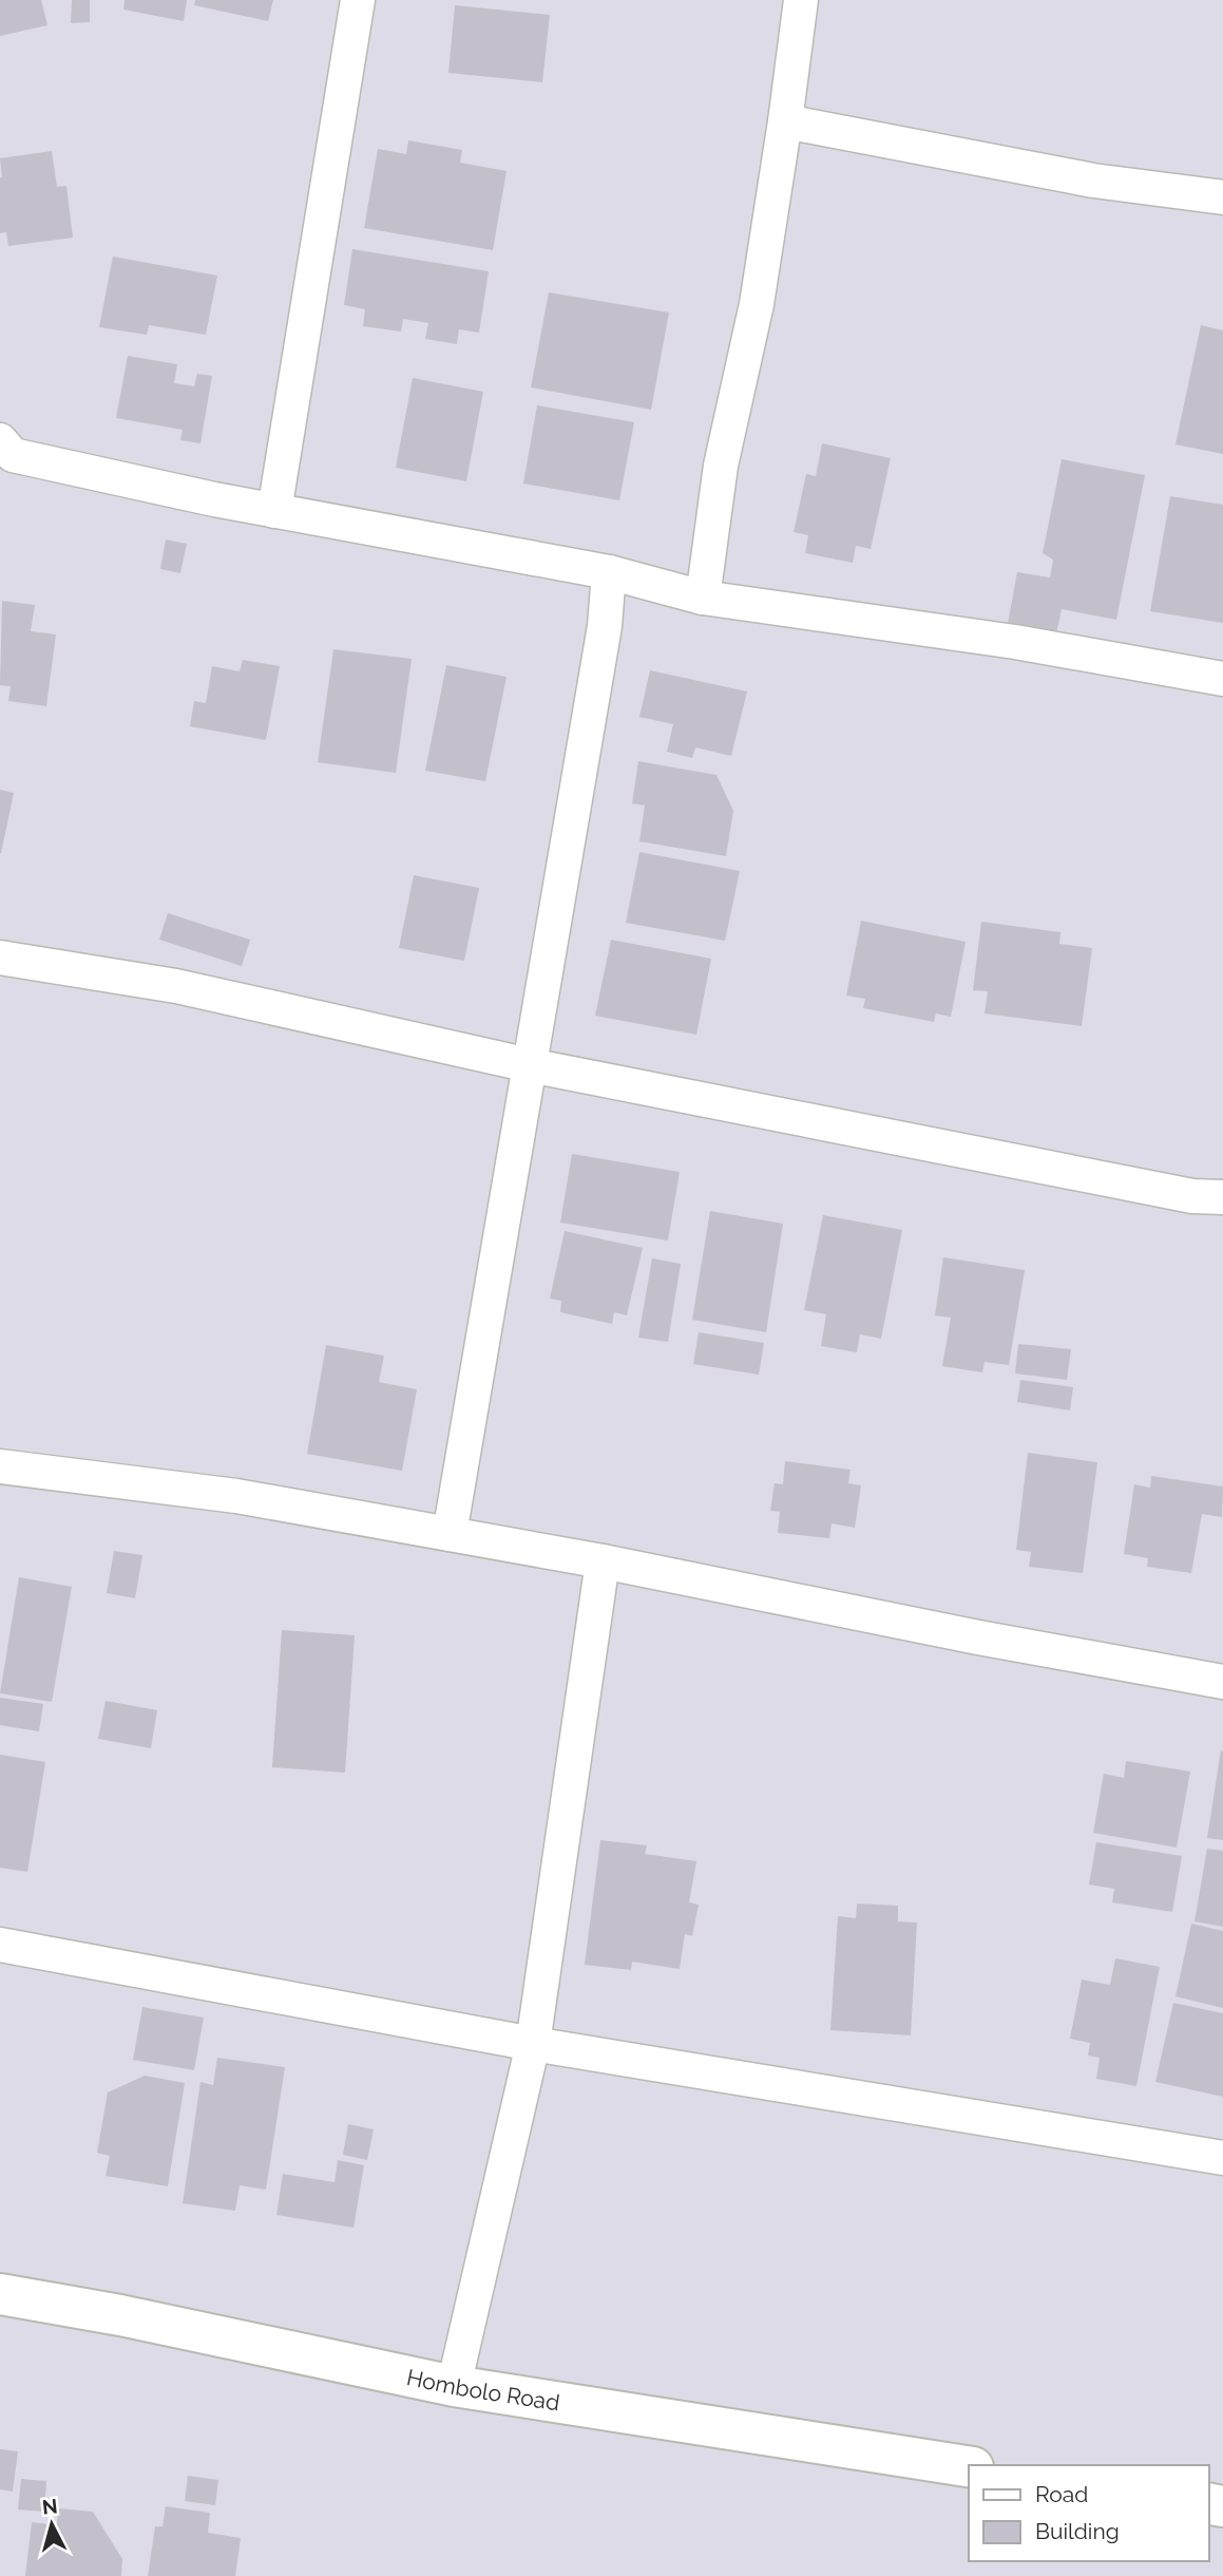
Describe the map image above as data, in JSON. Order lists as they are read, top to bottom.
{
  "streets": {
    "street": ["Hombolo Road"]
  },
  "legend": ["Road", "Building"],
  "north": "top"
}
